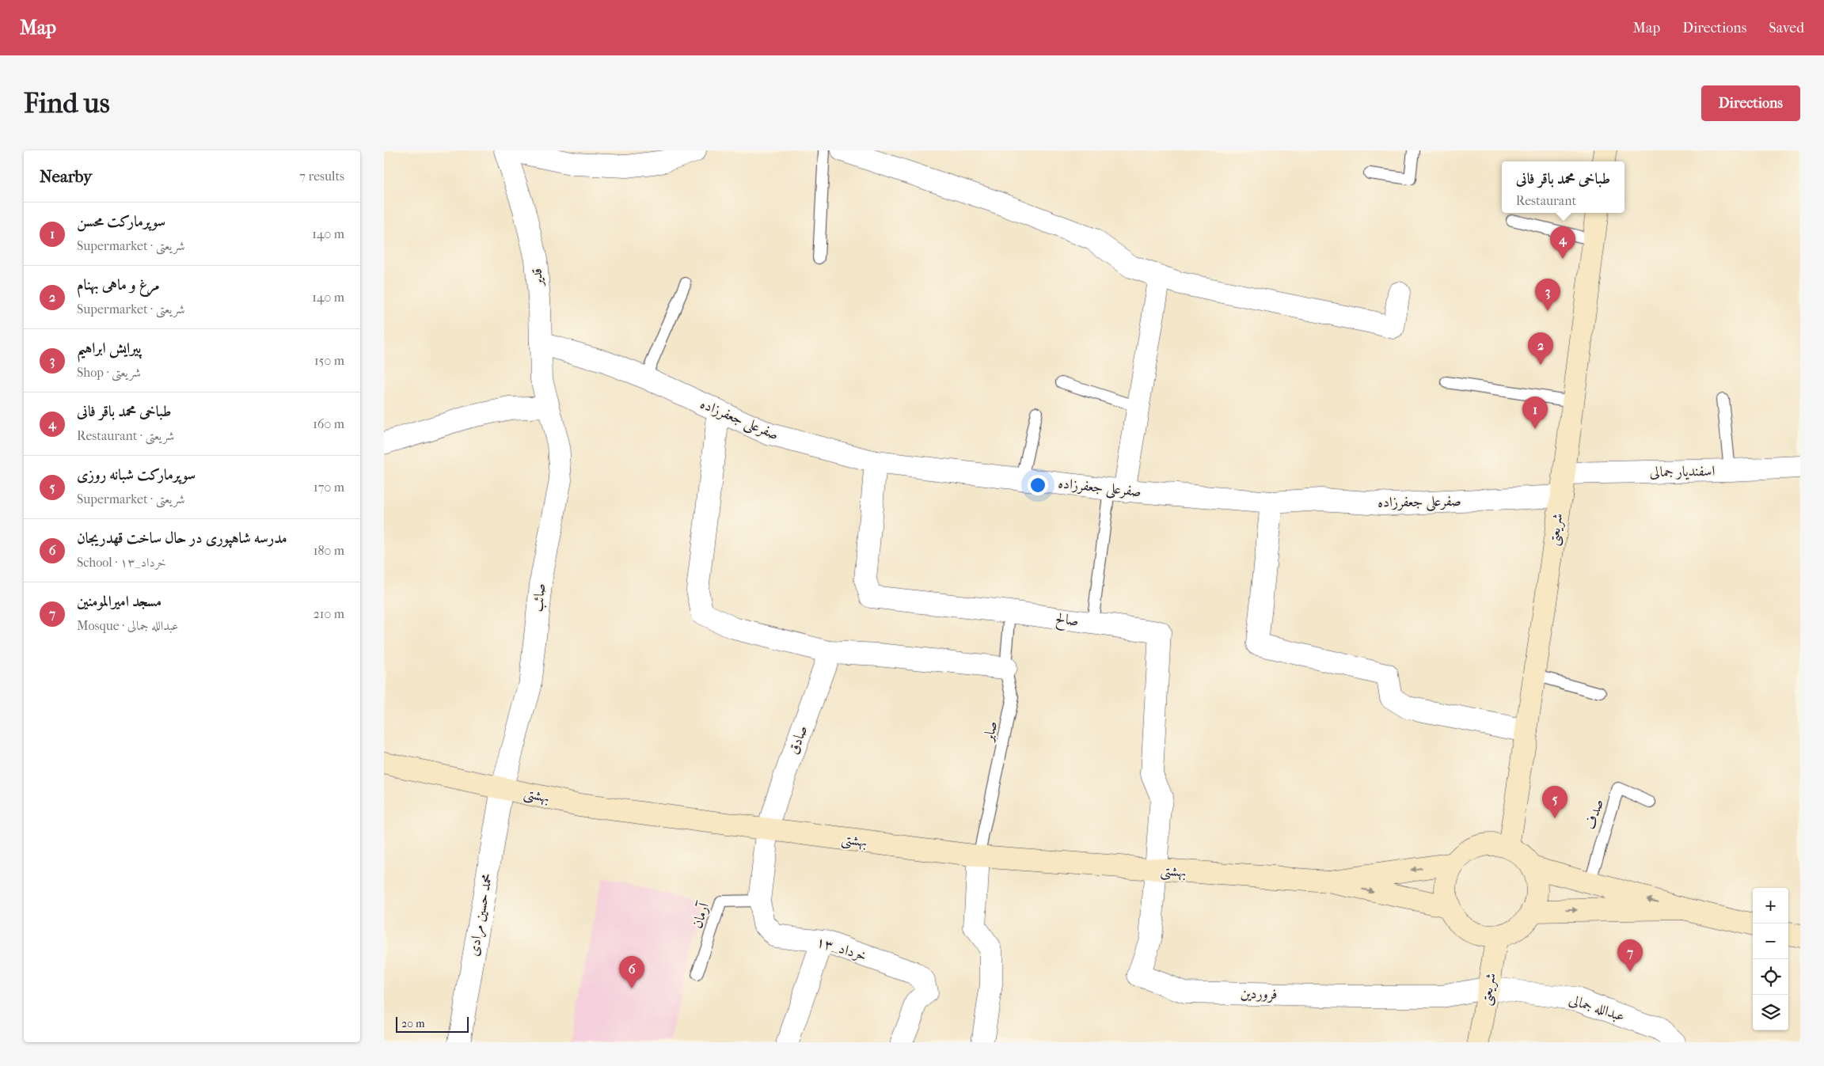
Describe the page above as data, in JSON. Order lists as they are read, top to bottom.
{
  "streets": {
    "street": [
      "قدیر",
      "صفرعلی جعفرزاده",
      "اسفندیار جمالی",
      "شریعتی",
      "صائب",
      "صالح",
      "صادق",
      "بهشتی",
      "محمد حسین مرادی",
      "۱۳_خرداد",
      "فروردین",
      "عبدالله جمالی"
    ],
    "lane": ["صابر", "صدف", "آرمان"]
  },
  "crossings": [
    ["قدیر", "صفرعلی جعفرزاده"],
    ["قدیر", "صائب"],
    ["صفرعلی جعفرزاده", "شریعتی"],
    ["صفرعلی جعفرزاده", "صالح"],
    ["اسفندیار جمالی", "شریعتی"],
    ["شریعتی", "فروردین"],
    ["شریعتی", "عبدالله جمالی"],
    ["صائب", "بهشتی"],
    ["صائب", "محمد حسین مرادی"],
    ["صالح", "صابر"],
    ["صالح", "بهشتی"],
    ["صالح", "فروردین"],
    ["صابر", "بهشتی"],
    ["صادق", "بهشتی"],
    ["صادق", "۱۳_خرداد"],
    ["بهشتی", "محمد حسین مرادی"],
    ["بهشتی", "۱۳_خرداد"],
    ["بهشتی", "فروردین"],
    ["آرمان", "۱۳_خرداد"],
    ["فروردین", "عبدالله جمالی"]
  ],
  "scale_bar": "20 m",
  "page": {
    "header": "Map",
    "nav": ["Map", "Directions", "Saved"],
    "buttons": "Directions",
    "title": "Find us",
    "heading": ["Nearby", "7 results"],
    "popup": ["طباخی محمد باقر فانی", "Restaurant"],
    "list": [
      {
        "mark": "1",
        "name": "سوپرمارکت محسن",
        "note": "Supermarket · شریعتی",
        "value": "140 m"
      },
      {
        "mark": "2",
        "name": "مرغ و ماهی بهنام",
        "note": "Supermarket · شریعتی",
        "value": "140 m"
      },
      {
        "mark": "3",
        "name": "پیرایش ابراهیم",
        "note": "Shop · شریعتی",
        "value": "150 m"
      },
      {
        "mark": "4",
        "name": "طباخی محمد باقر فانی",
        "note": "Restaurant · شریعتی",
        "value": "160 m"
      },
      {
        "mark": "5",
        "name": "سوپرمارکت شبانه روزی",
        "note": "Supermarket · شریعتی",
        "value": "170 m"
      },
      {
        "mark": "6",
        "name": "مدرسه شاهپوری در حال ساخت قهدریجان",
        "note": "School · ۱۳_خرداد",
        "value": "180 m"
      },
      {
        "mark": "7",
        "name": "مسجد امیرالمومنین",
        "note": "Mosque · عبدالله جمالی",
        "value": "210 m"
      }
    ],
    "pins": [
      "4",
      "3",
      "2",
      "1",
      "5",
      "7",
      "6"
    ],
    "map_buttons": ["+", "−"],
    "scale": "20 m"
  }
}
